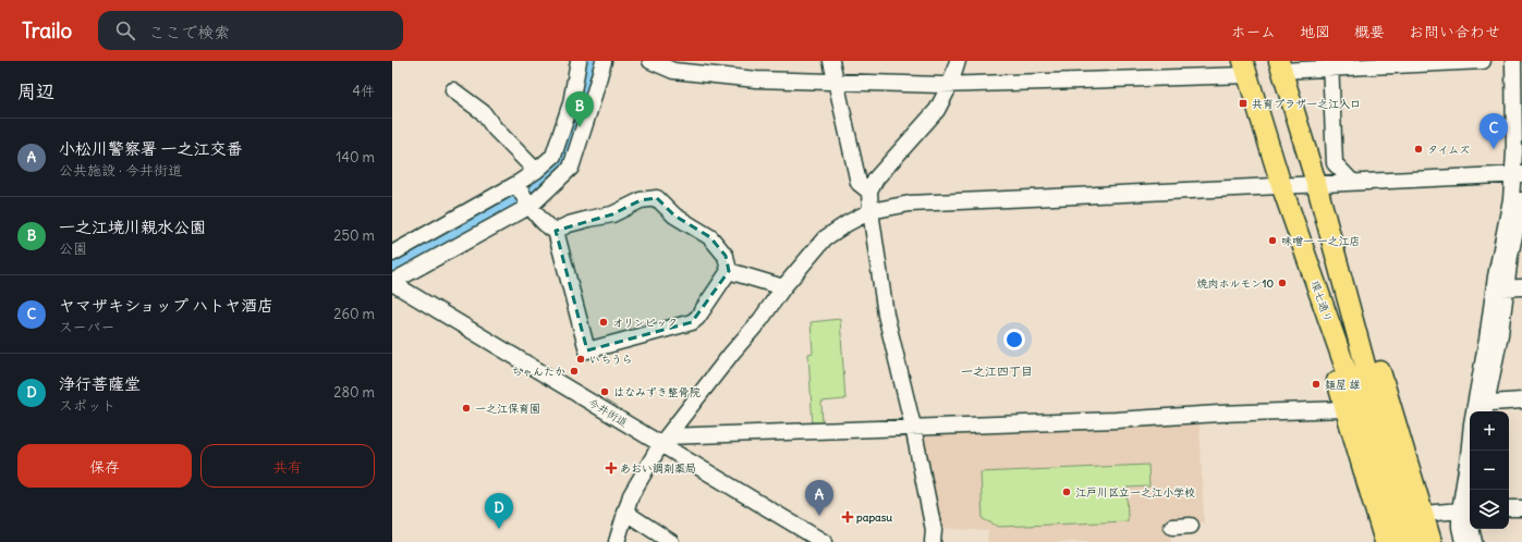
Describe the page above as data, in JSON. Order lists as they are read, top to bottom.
{
  "streets": {
    "main road": ["環七通り"],
    "street": ["今井街道"]
  },
  "districts": ["一之江四丁目"],
  "places": {
    "transit": ["共育プラザ一之江入口"],
    "other": [
      "タイムズ",
      "味噌一 一之江店",
      "焼肉ホルモン10",
      "オリンピック",
      "いちうら",
      "ちゃんたか",
      "麺屋 雄",
      "はなみずき整骨院",
      "一之江保育園",
      "江戸川区立一之江小学校"
    ],
    "health": ["あおい調剤薬局", "papasu"]
  },
  "page": {
    "header": "Trailo",
    "search": "ここで検索",
    "nav": [
      "ホーム",
      "地図",
      "概要",
      "お問い合わせ"
    ],
    "heading": ["周辺", "4件"],
    "pins": [
      "B",
      "C",
      "A",
      "D"
    ],
    "list": [
      {
        "mark": "A",
        "name": "小松川警察署 一之江交番",
        "note": "公共施設 · 今井街道",
        "value": "140 m"
      },
      {
        "mark": "B",
        "name": "一之江境川親水公園",
        "note": "公園",
        "value": "250 m"
      },
      {
        "mark": "C",
        "name": "ヤマザキショップ ハトヤ酒店",
        "note": "スーパー",
        "value": "260 m"
      },
      {
        "mark": "D",
        "name": "浄行菩薩堂",
        "note": "スポット",
        "value": "280 m"
      }
    ],
    "map_buttons": ["+", "−"],
    "buttons": ["保存", "共有"]
  }
}
